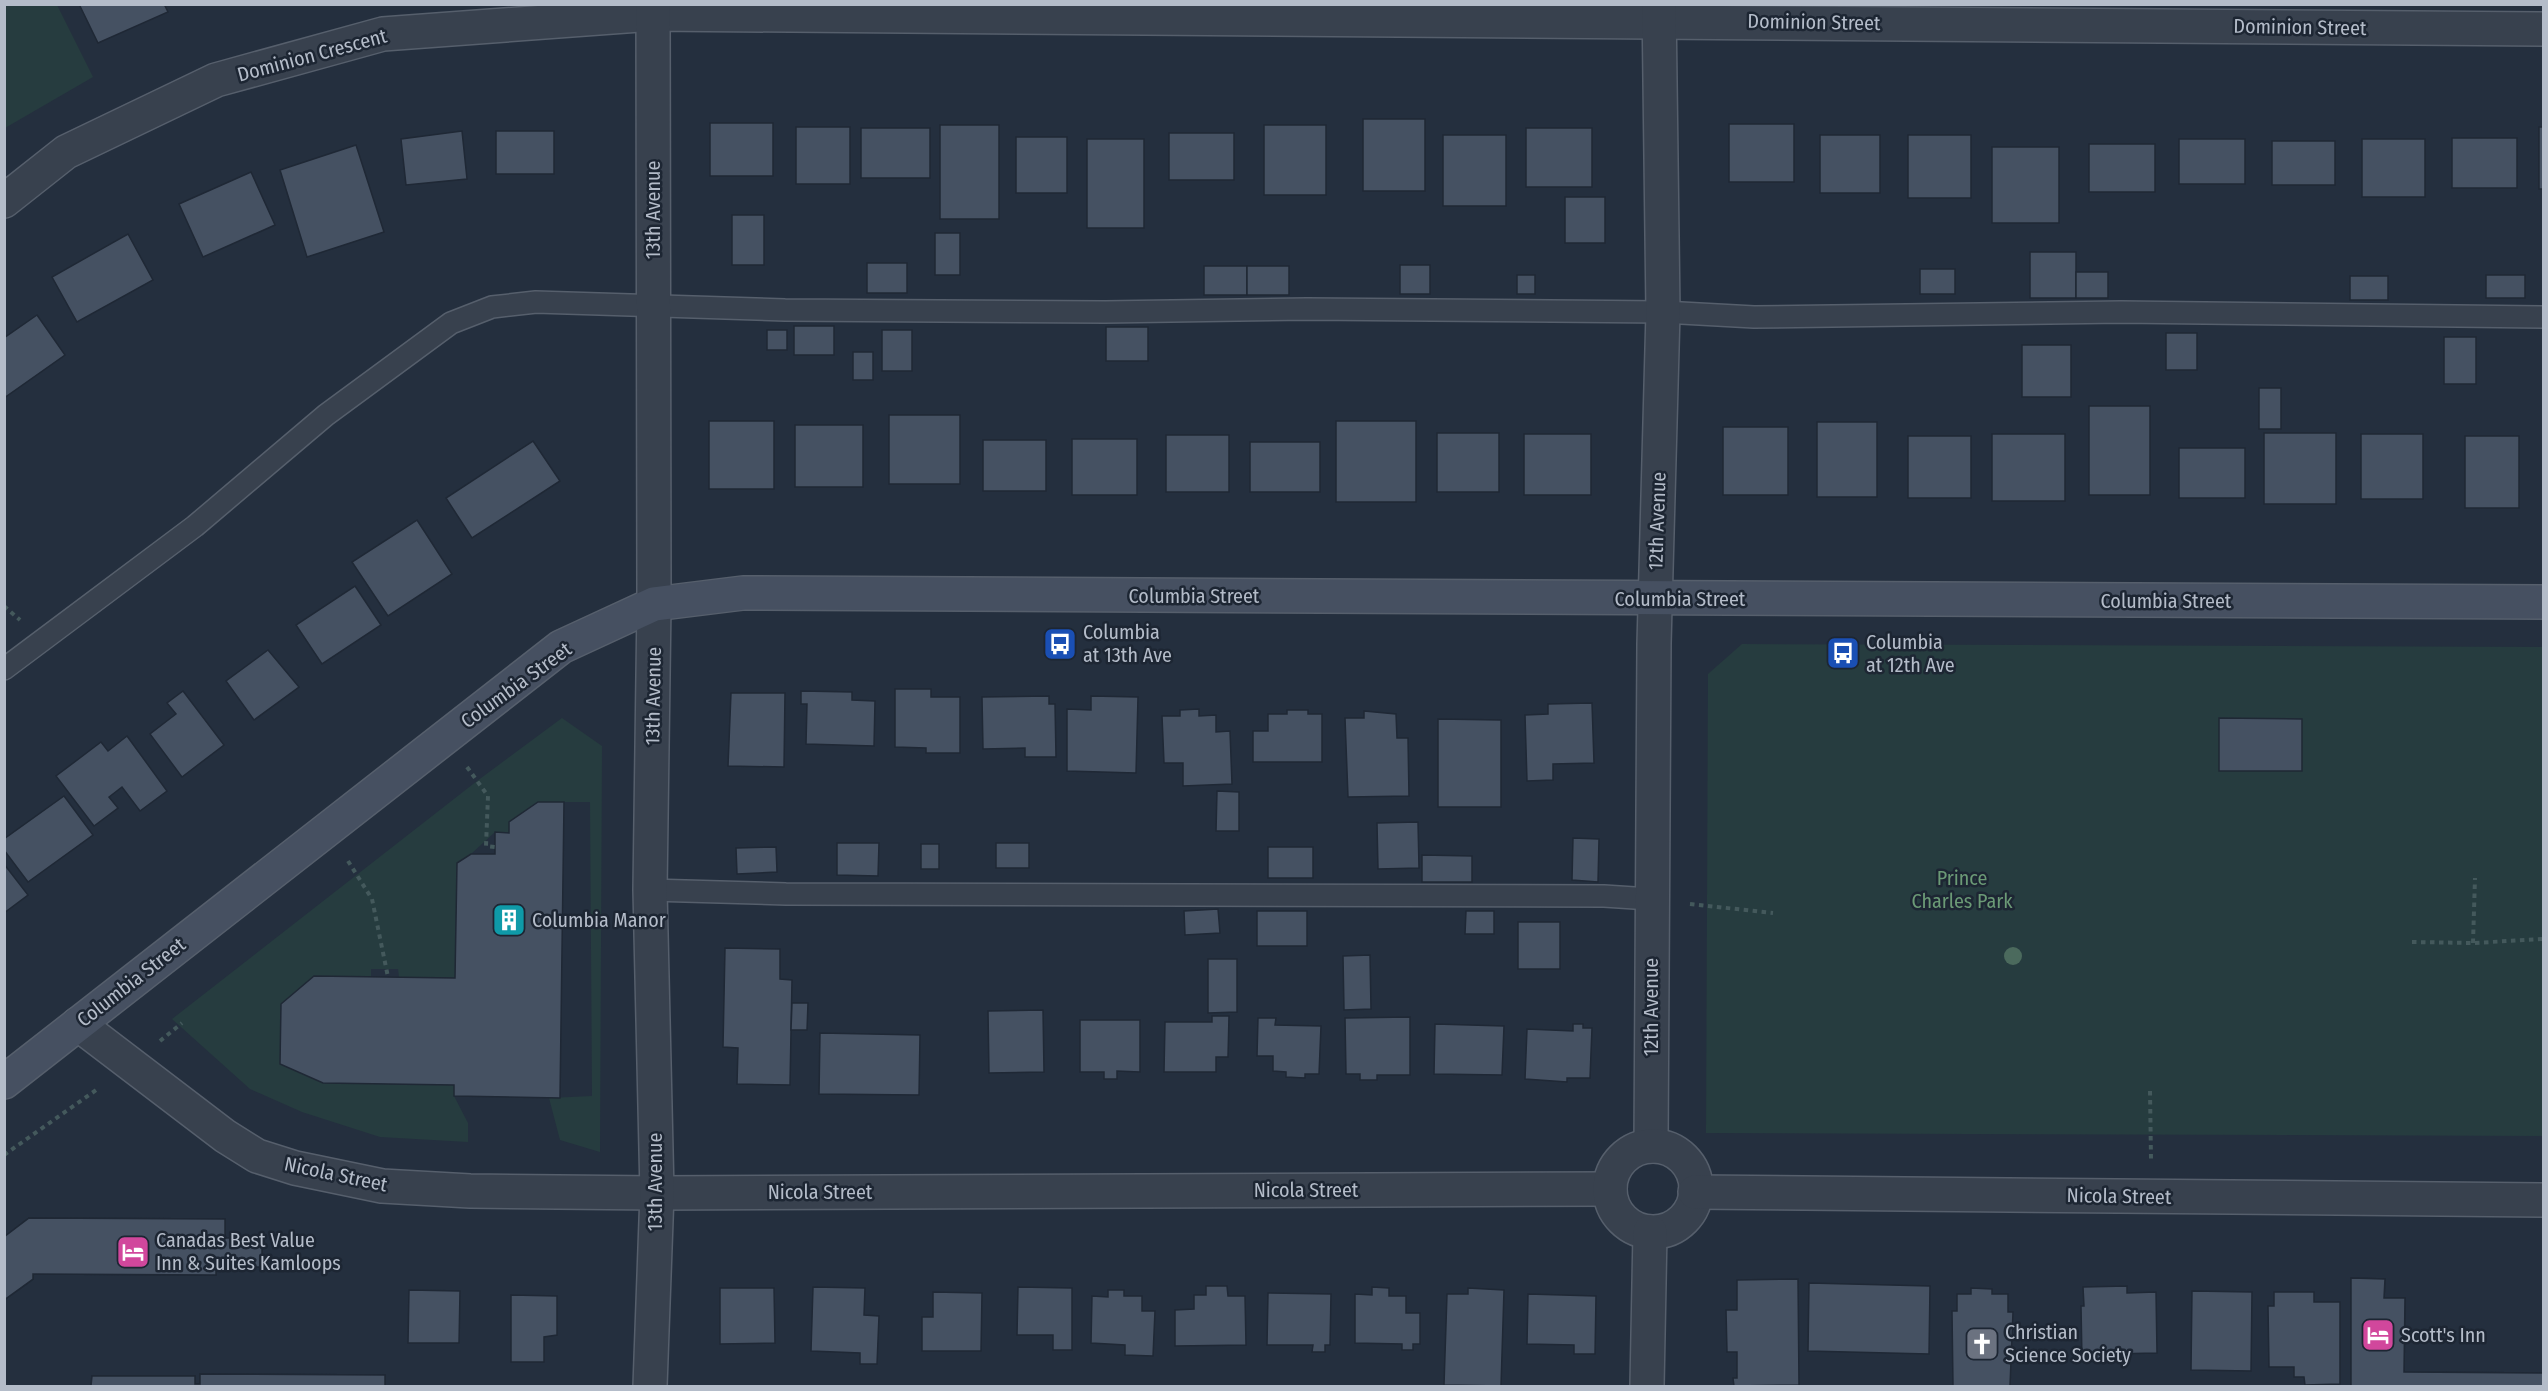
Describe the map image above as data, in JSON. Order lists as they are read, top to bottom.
{
  "streets": {
    "main road": ["Columbia Street"],
    "street": [
      "Dominion Street",
      "Dominion Crescent",
      "13th Avenue",
      "12th Avenue",
      "Nicola Street"
    ]
  },
  "crossings": [
    ["Dominion Street", "Dominion Crescent"],
    ["Dominion Street", "13th Avenue"],
    ["Dominion Street", "12th Avenue"],
    ["Dominion Crescent", "13th Avenue"],
    ["13th Avenue", "Columbia Street"],
    ["13th Avenue", "Nicola Street"],
    ["12th Avenue", "Columbia Street"],
    ["12th Avenue", "Nicola Street"],
    ["Columbia Street", "Nicola Street"]
  ],
  "parks": ["Prince Charles Park"],
  "places": {
    "bus stop": ["Columbia at 13th Ave", "Columbia at 12th Ave"],
    "building": ["Columbia Manor"],
    "hotel": ["Canadas Best Value Inn & Suites Kamloops", "Scott's Inn"],
    "church": ["Christian Science Society"]
  }
}
